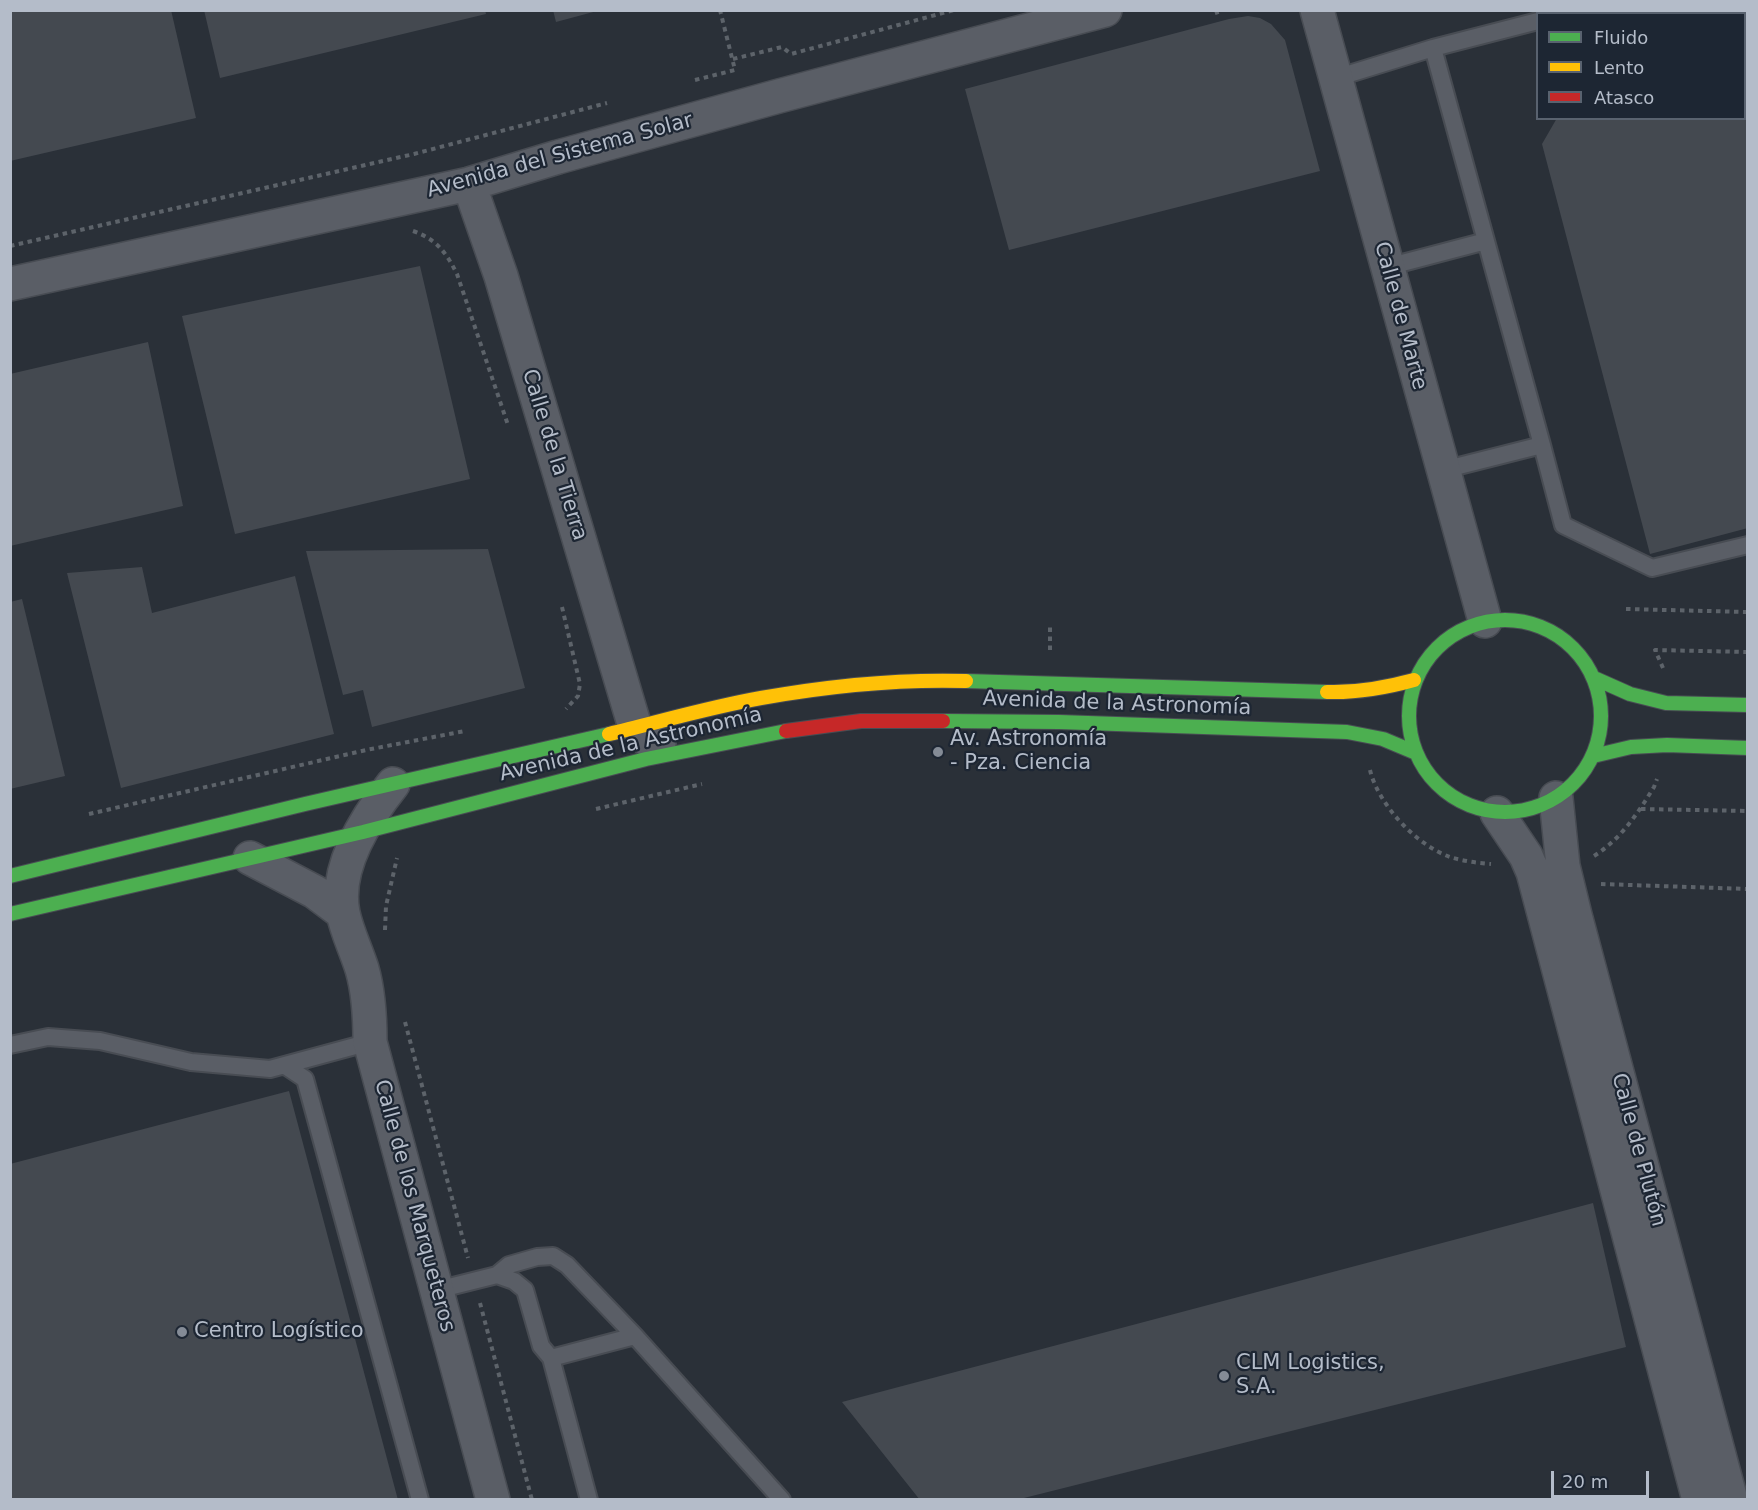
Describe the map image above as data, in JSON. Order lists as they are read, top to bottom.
{
  "streets": {
    "street": [
      "Avenida del Sistema Solar",
      "Calle de Marte",
      "Calle de la Tierra",
      "Avenida de la Astronomía",
      "Calle de Plutón",
      "Calle de los Marqueteros"
    ]
  },
  "crossings": [
    ["Avenida del Sistema Solar", "Calle de la Tierra"],
    ["Calle de Marte", "Avenida de la Astronomía"],
    ["Calle de Marte", "Calle de Plutón"],
    ["Calle de la Tierra", "Avenida de la Astronomía"],
    ["Avenida de la Astronomía", "Calle de Plutón"],
    ["Avenida de la Astronomía", "Calle de los Marqueteros"]
  ],
  "places": ["Av. Astronomía - Pza. Ciencia", "Centro Logístico", "CLM Logistics, S.A."],
  "legend": ["Fluido", "Lento", "Atasco"],
  "scale_bar": "20 m"
}
